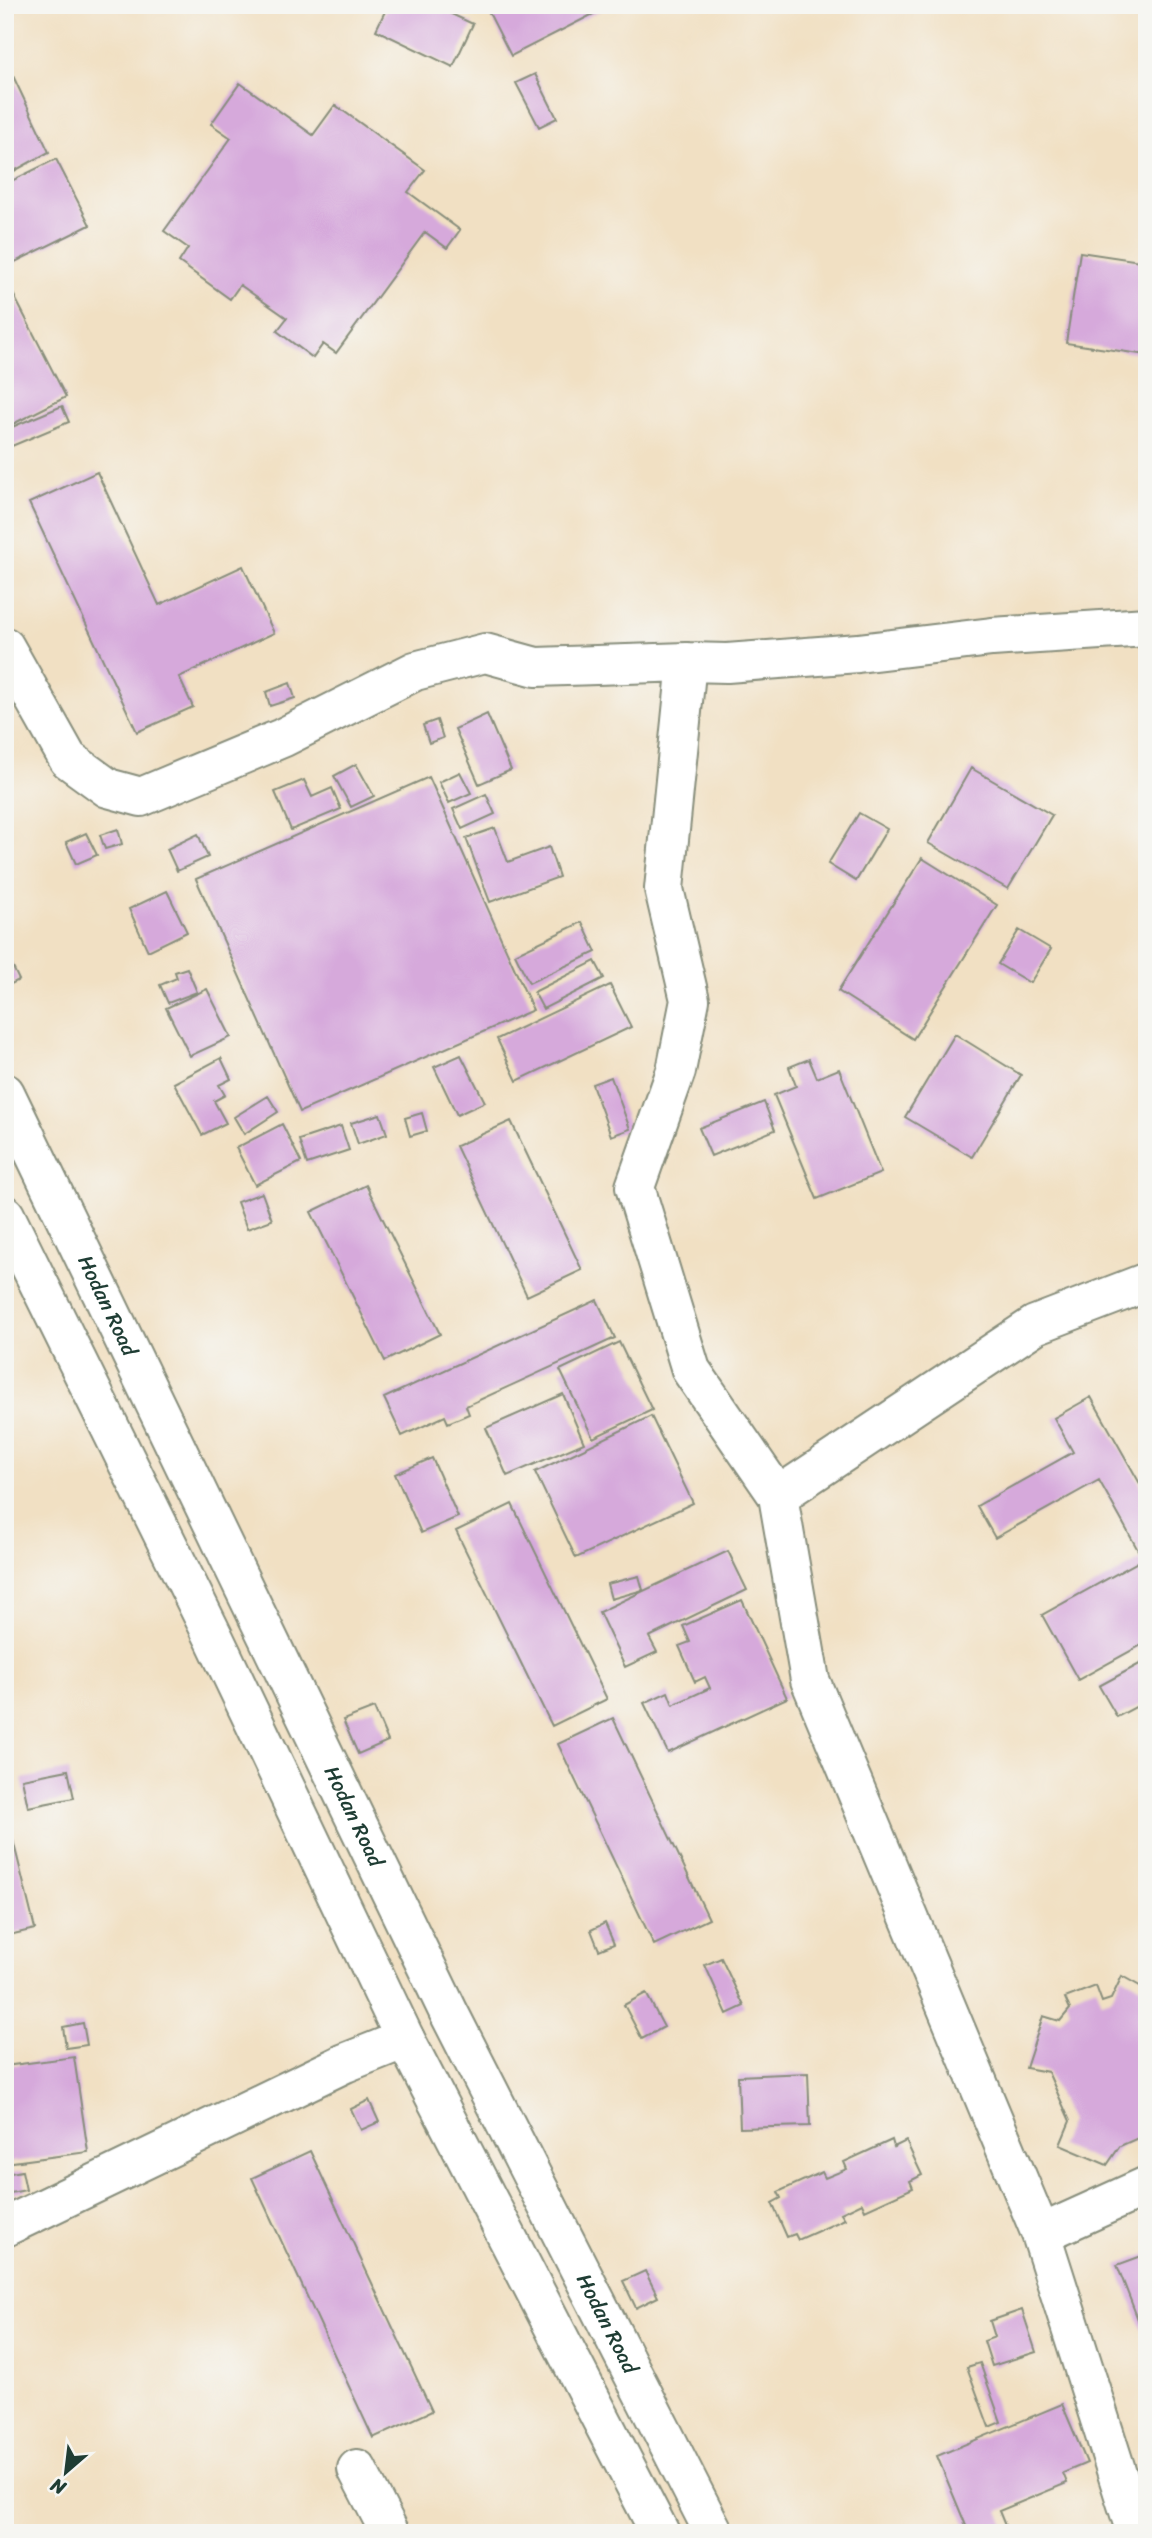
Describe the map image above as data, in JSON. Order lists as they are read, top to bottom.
{
  "streets": {
    "main road": ["Hodan Road"]
  },
  "north": "bottom left"
}
